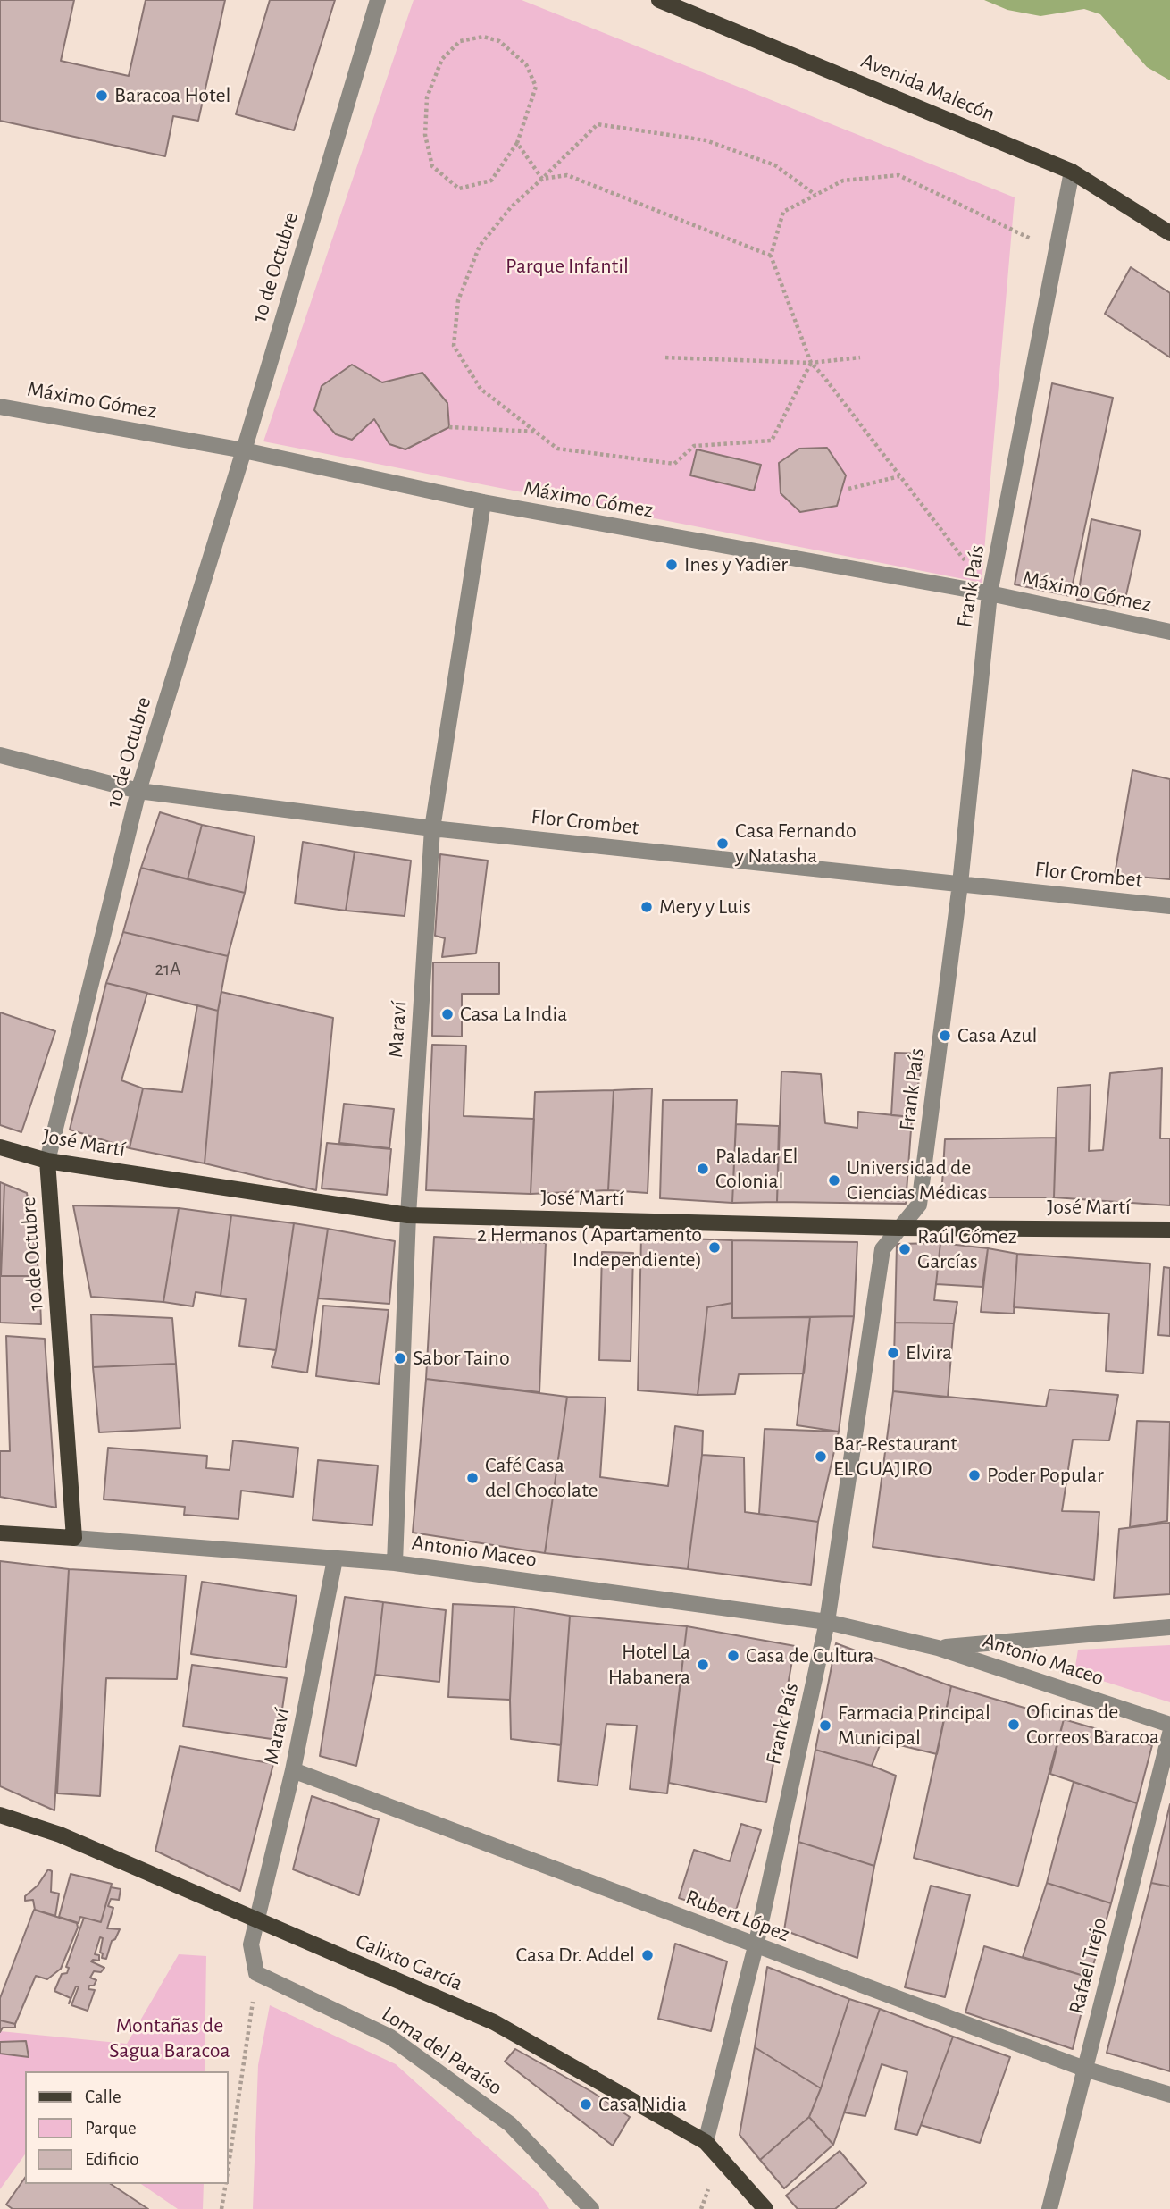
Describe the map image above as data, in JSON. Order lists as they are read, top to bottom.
{
  "streets": {
    "main road": [
      "Avenida Malecón",
      "10 de Octubre",
      "José Martí",
      "Antonio Maceo",
      "Calixto García"
    ],
    "street": [
      "Máximo Gómez",
      "Frank País",
      "Flor Crombet",
      "Maraví",
      "Rubert López",
      "Rafael Trejo",
      "Loma del Paraíso"
    ]
  },
  "crossings": [
    ["Avenida Malecón", "Frank País"],
    ["10 de Octubre", "Máximo Gómez"],
    ["10 de Octubre", "Flor Crombet"],
    ["10 de Octubre", "José Martí"],
    ["10 de Octubre", "Antonio Maceo"],
    ["Máximo Gómez", "Frank País"],
    ["Máximo Gómez", "Maraví"],
    ["Frank País", "Flor Crombet"],
    ["Frank País", "José Martí"],
    ["Frank País", "Antonio Maceo"],
    ["Frank País", "Rubert López"],
    ["Frank País", "Calixto García"],
    ["Flor Crombet", "Maraví"],
    ["Maraví", "José Martí"],
    ["Maraví", "Antonio Maceo"],
    ["Maraví", "Rubert López"],
    ["Maraví", "Calixto García"],
    ["Rubert López", "Rafael Trejo"]
  ],
  "parks": ["Parque Infantil", "Montañas de Sagua Baracoa"],
  "places": [
    "Baracoa Hotel",
    "Ines y Yadier",
    "Casa Fernando y Natasha",
    "Mery y Luis",
    "Casa La India",
    "Casa Azul",
    "Paladar El Colonial",
    "Universidad de Ciencias Médicas",
    "2 Hermanos ( Apartamento Independiente)",
    "Raúl Gómez Garcías",
    "Elvira",
    "Sabor Taino",
    "Bar-Restaurant EL GUAJIRO",
    "Poder Popular",
    "Café Casa del Chocolate",
    "Casa de Cultura",
    "Hotel La Habanera",
    "Oficinas de Correos Baracoa",
    "Farmacia Principal Municipal",
    "Casa Dr. Addel",
    "Casa Nidia"
  ],
  "house_numbers": ["21A"],
  "legend": ["Calle", "Parque", "Edificio"]
}
